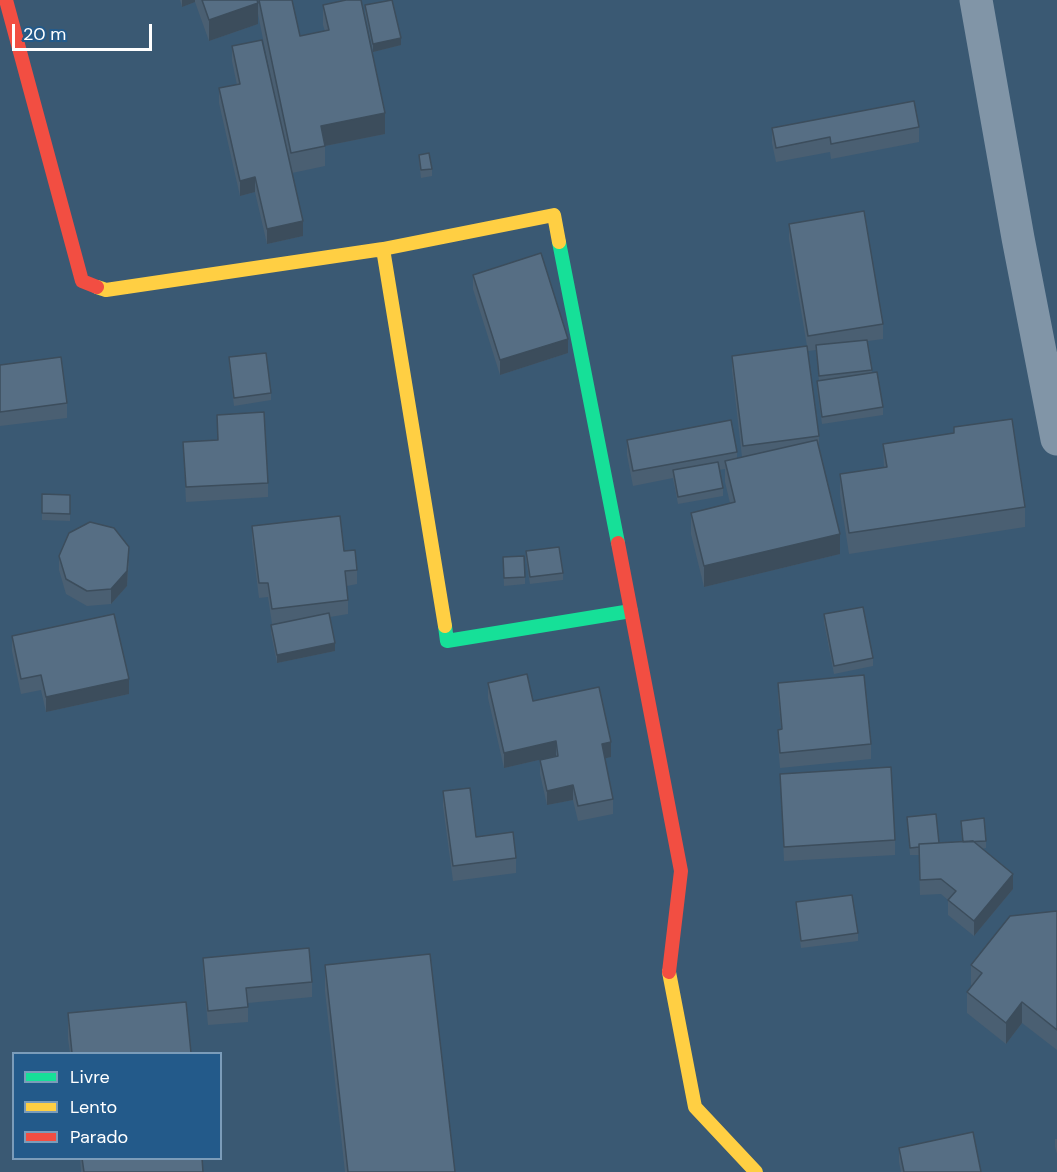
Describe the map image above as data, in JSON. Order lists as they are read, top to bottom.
{
  "legend": ["Livre", "Lento", "Parado"],
  "scale_bar": "20 m"
}
